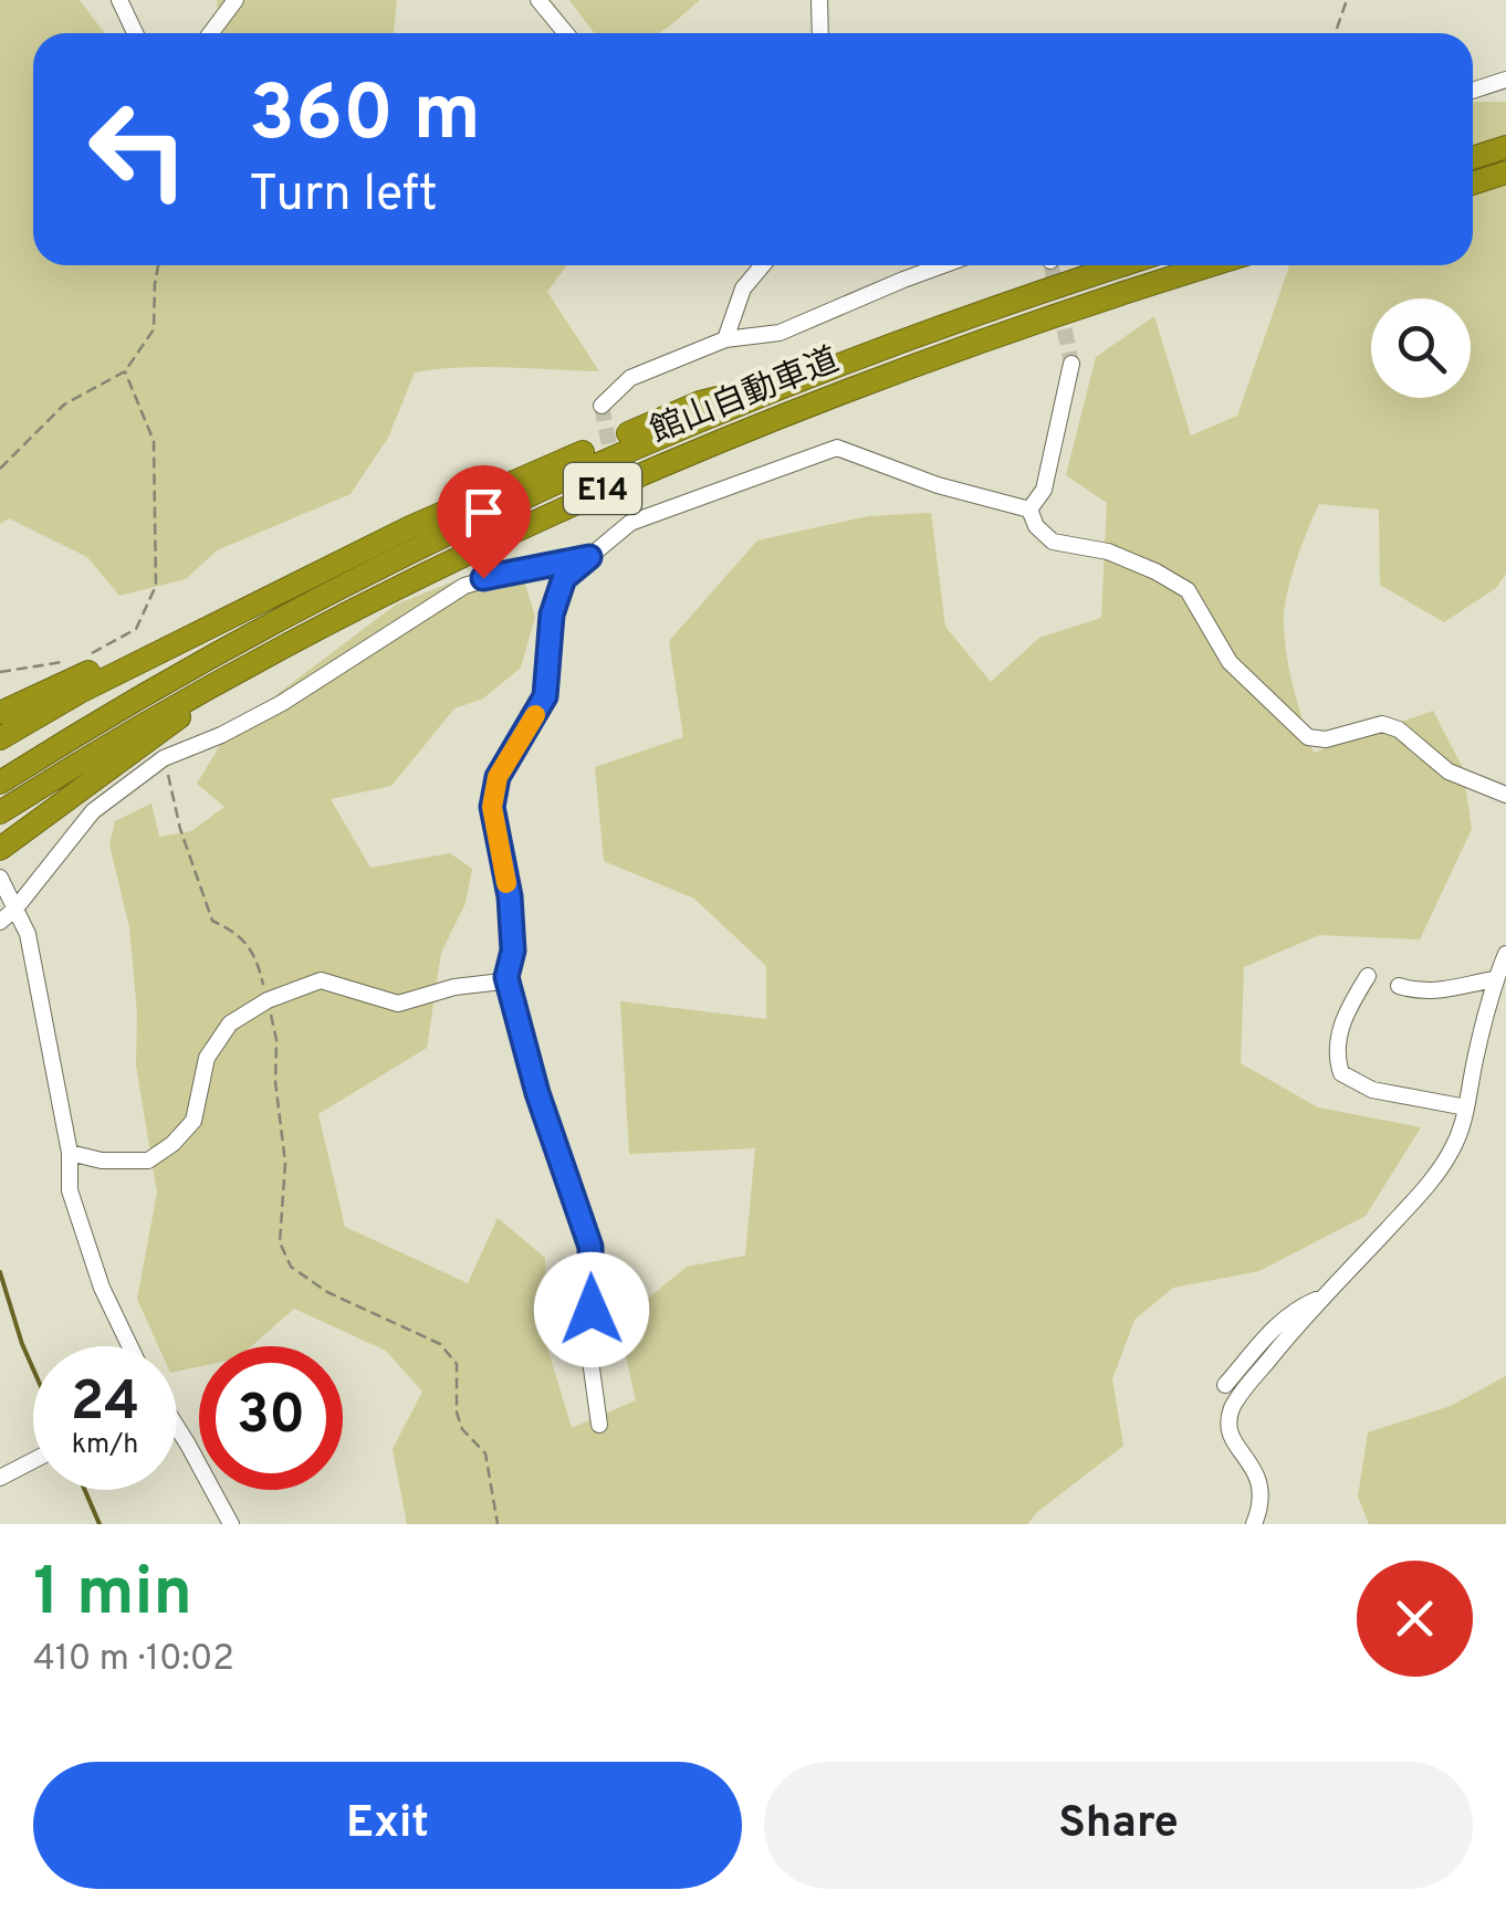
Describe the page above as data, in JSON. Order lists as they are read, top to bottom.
{
  "streets": {
    "highway": ["館山自動車道", "E14"]
  },
  "page": {
    "turn": ["360 m", "Turn left"],
    "speed": "24 km/h",
    "limit": "30",
    "heading": ["1 min", "410 m · 10:02"],
    "buttons": ["Exit", "Share"]
  }
}
